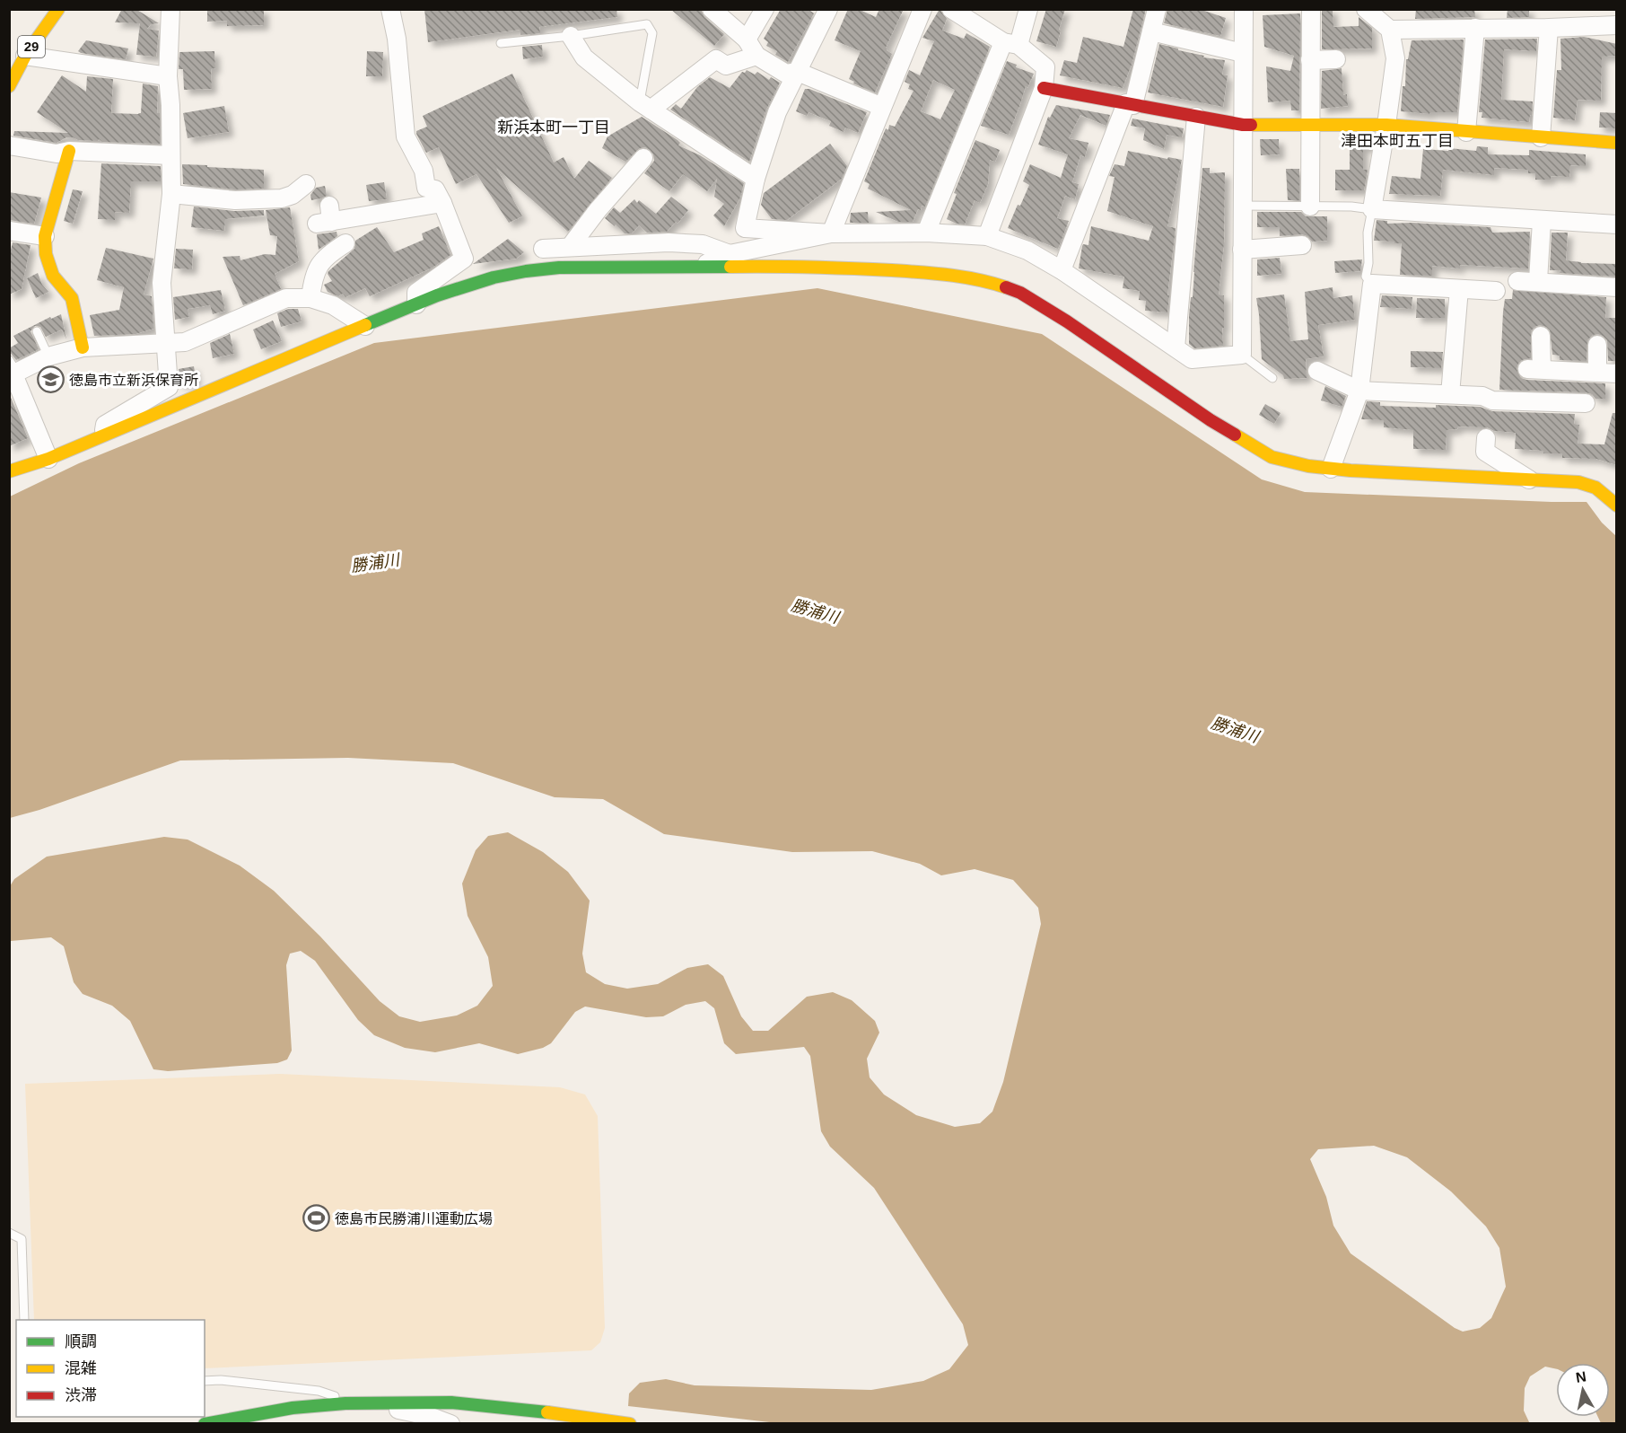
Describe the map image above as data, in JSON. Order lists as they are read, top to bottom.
{
  "streets": {
    "street": ["29"]
  },
  "districts": ["新浜本町一丁目", "津田本町五丁目"],
  "water": ["勝浦川"],
  "places": {
    "school or university": ["徳島市立新浜保育所"],
    "sports": ["徳島市民勝浦川運動広場"]
  },
  "legend": ["順調", "混雑", "渋滞"],
  "north": "top"
}
